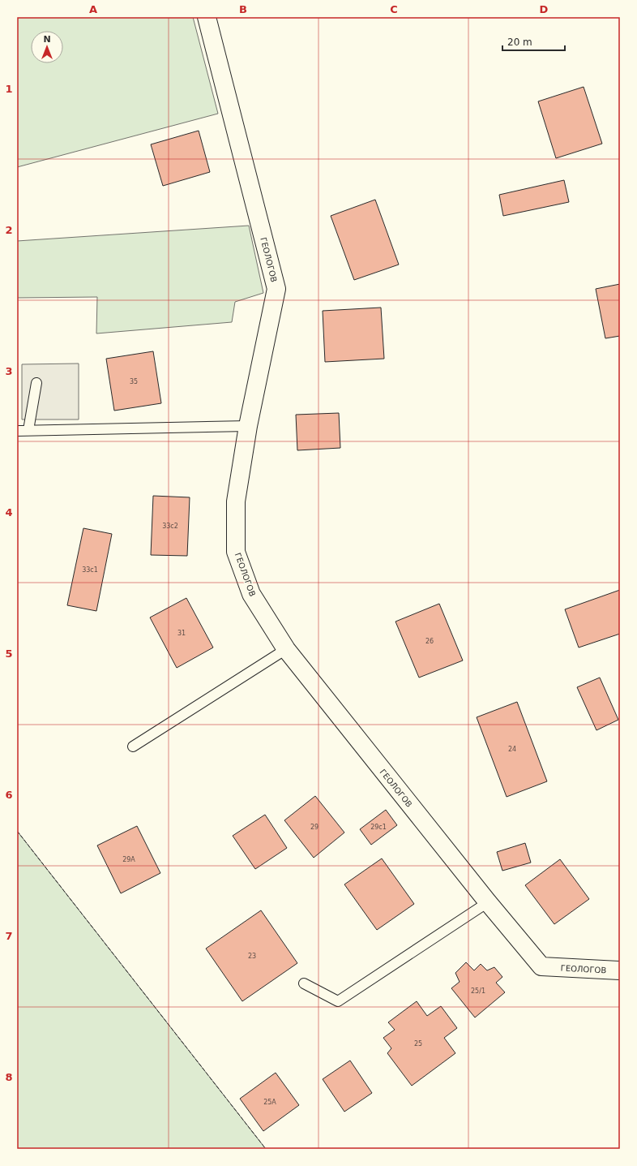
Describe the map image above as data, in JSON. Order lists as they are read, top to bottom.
{
  "streets": {
    "street": ["ГЕОЛОГОВ"]
  },
  "house_numbers": [
    "35",
    "33с2",
    "33с1",
    "31",
    "26",
    "24",
    "29",
    "29с1",
    "29А",
    "23",
    "25/1",
    "25",
    "25А"
  ],
  "scale_bar": "20 m",
  "north": "top",
  "grid": {
    "columns": [
      "A",
      "B",
      "C",
      "D"
    ],
    "rows": [
      "1",
      "2",
      "3",
      "4",
      "5",
      "6",
      "7",
      "8"
    ]
  }
}
